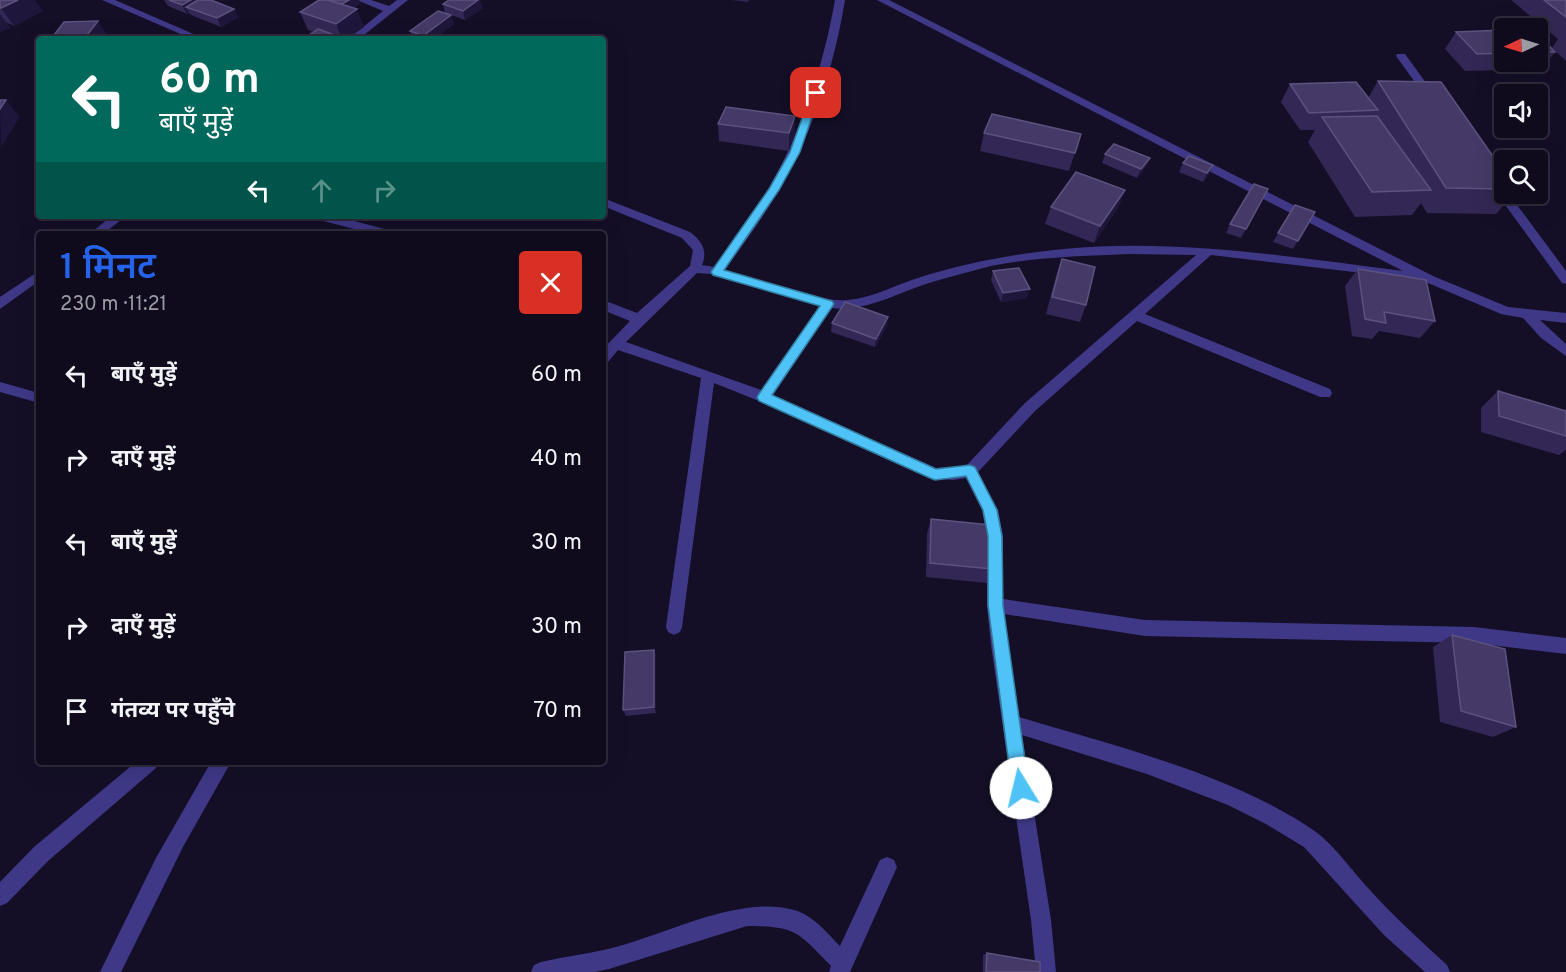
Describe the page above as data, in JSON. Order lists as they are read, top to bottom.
{
  "north": "left",
  "page": {
    "turn": ["60 m", "बाएँ मुड़ें"],
    "heading": ["1 मिनट", "230 m · 11:21"],
    "list": [
      {
        "name": "बाएँ मुड़ें",
        "value": "60 m"
      },
      {
        "name": "दाएँ मुड़ें",
        "value": "40 m"
      },
      {
        "name": "बाएँ मुड़ें",
        "value": "30 m"
      },
      {
        "name": "दाएँ मुड़ें",
        "value": "30 m"
      },
      {
        "name": "गंतव्य पर पहुँचे",
        "value": "70 m"
      }
    ]
  }
}
